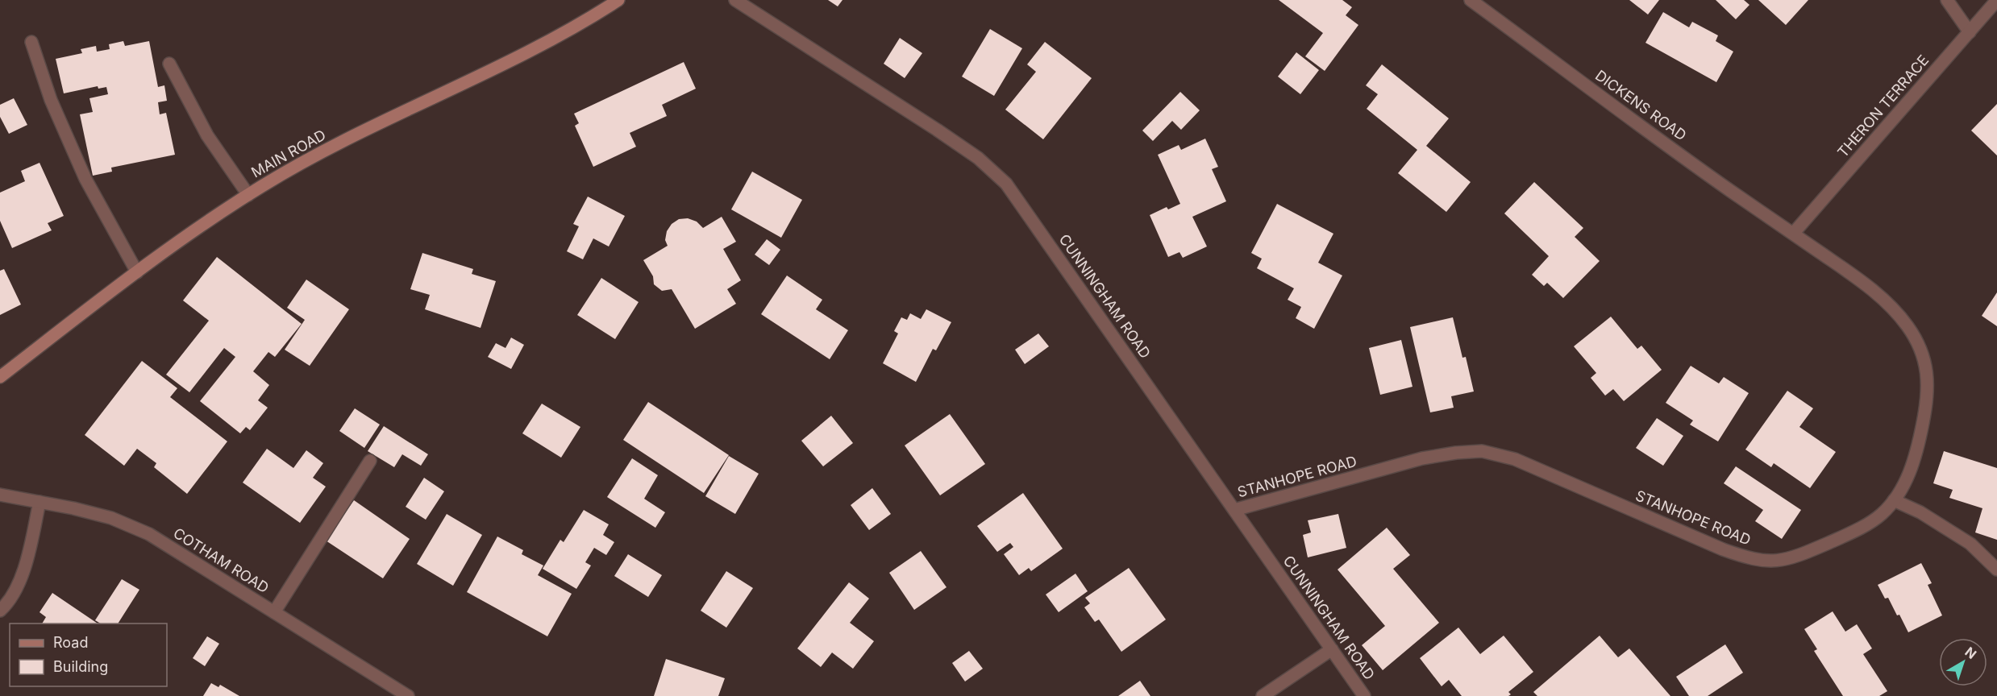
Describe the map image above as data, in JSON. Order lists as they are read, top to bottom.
{
  "streets": {
    "main road": ["MAIN ROAD"],
    "street": [
      "DICKENS ROAD",
      "THERON TERRACE",
      "CUNNINGHAM ROAD",
      "STANHOPE ROAD",
      "COTHAM ROAD"
    ]
  },
  "crossings": [
    ["DICKENS ROAD", "THERON TERRACE"],
    ["DICKENS ROAD", "STANHOPE ROAD"],
    ["THERON TERRACE", "STANHOPE ROAD"],
    ["CUNNINGHAM ROAD", "STANHOPE ROAD"]
  ],
  "legend": ["Road", "Building"],
  "north": "top right"
}
